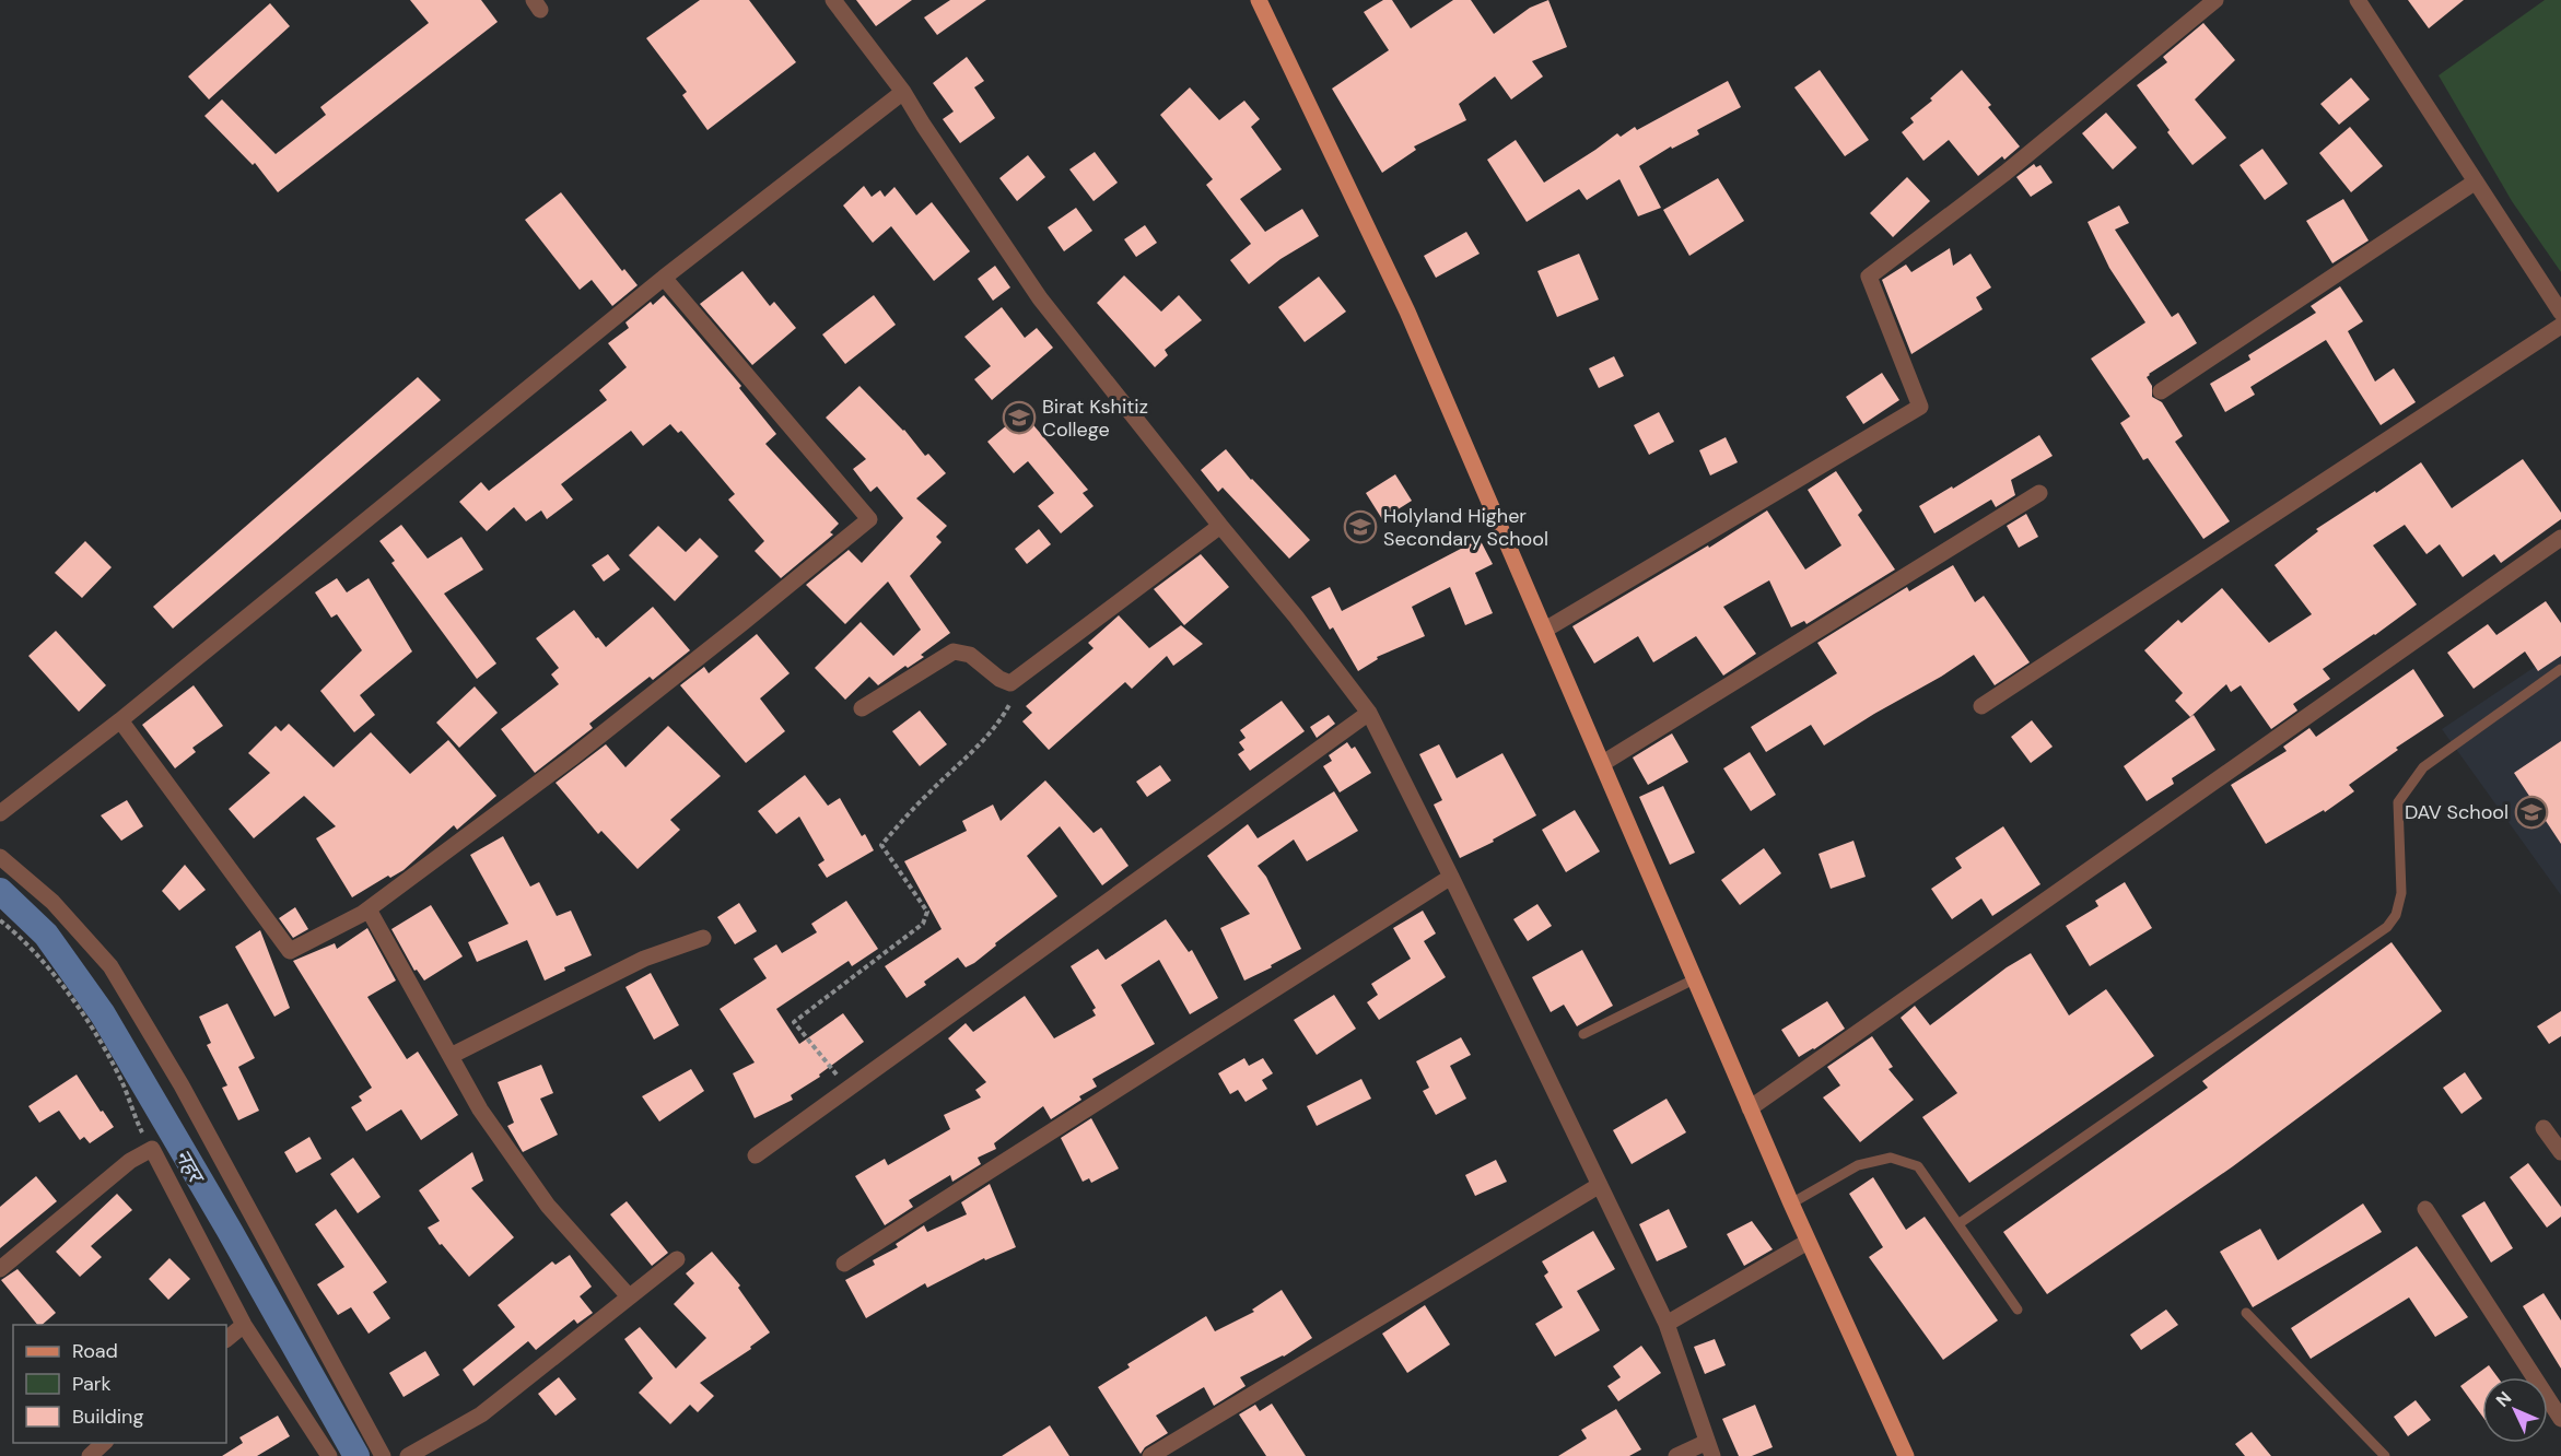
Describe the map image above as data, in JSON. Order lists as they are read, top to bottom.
{
  "water": ["नहर"],
  "places": {
    "school or university": ["Birat Kshitiz College", "Holyland Higher Secondary School", "DAV School"]
  },
  "legend": ["Road", "Park", "Building"],
  "north": "top left"
}
